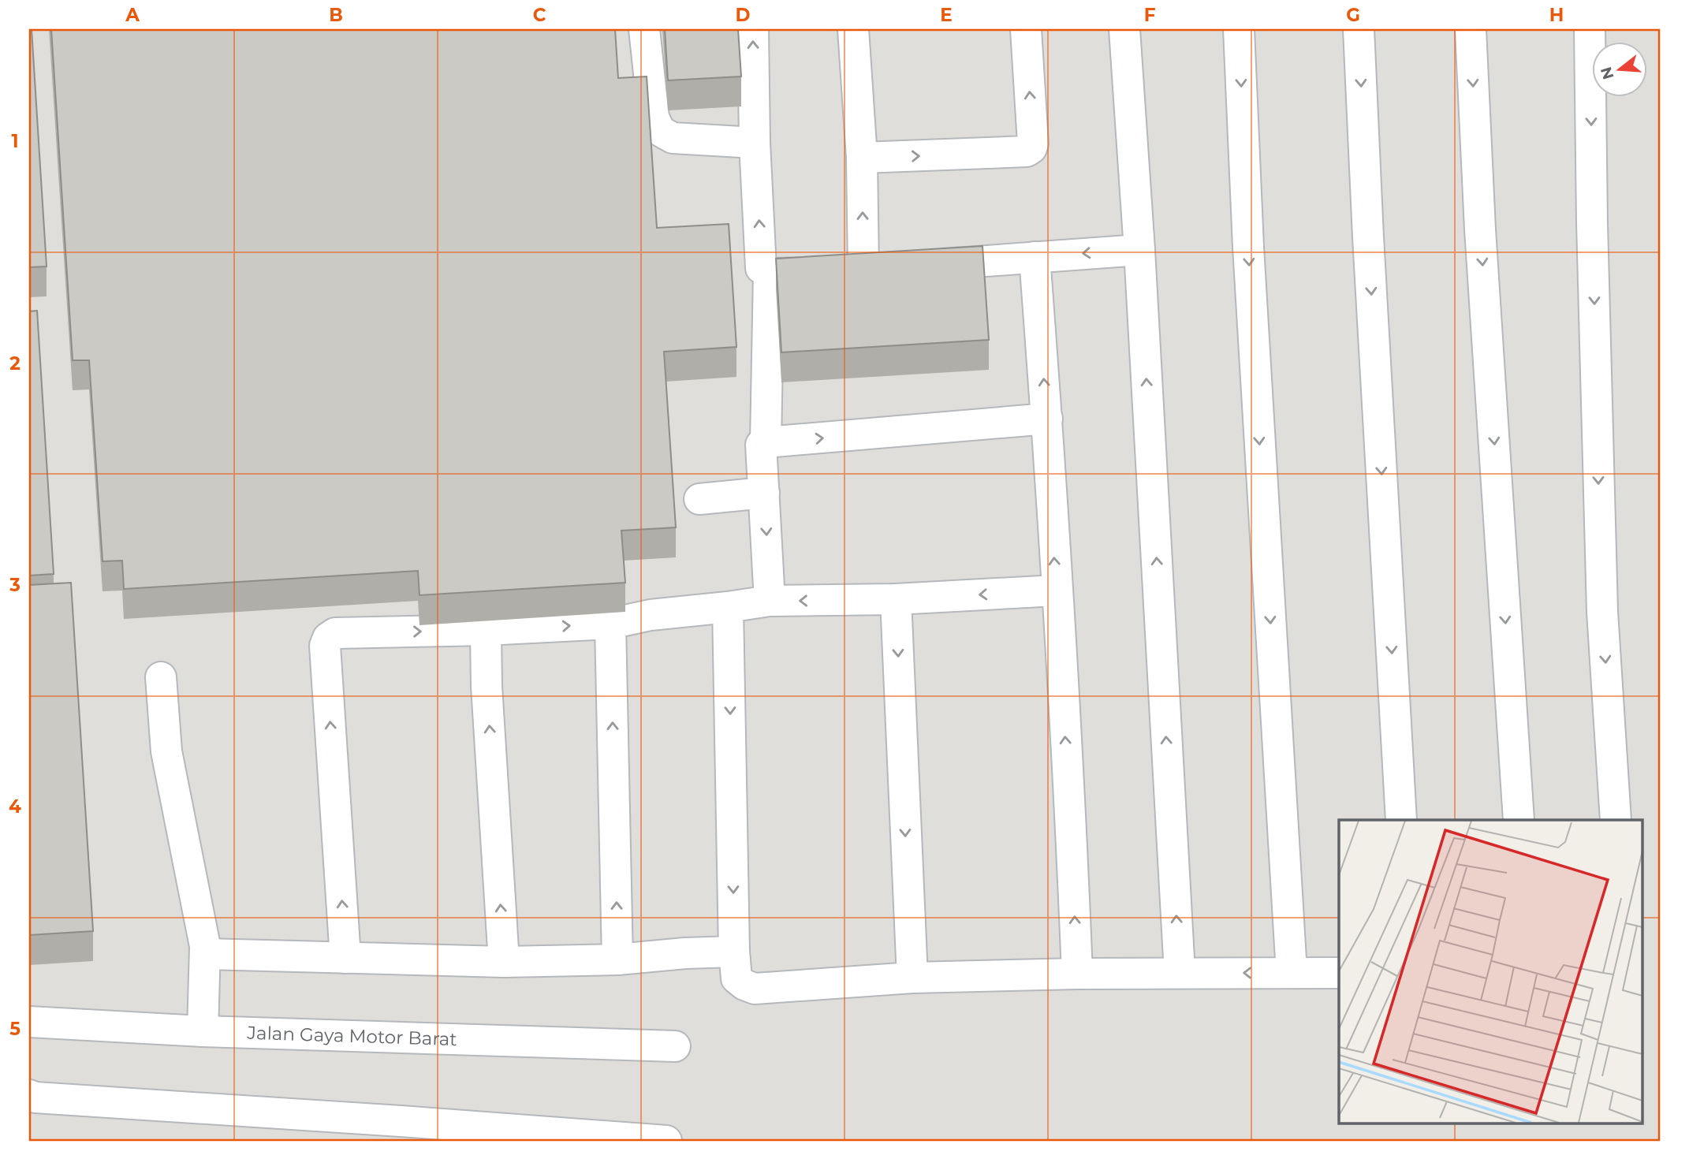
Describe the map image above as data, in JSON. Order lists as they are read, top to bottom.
{
  "streets": {
    "lane": ["Jalan Gaya Motor Barat"]
  },
  "north": "left",
  "grid": {
    "columns": [
      "A",
      "B",
      "C",
      "D",
      "E",
      "F",
      "G",
      "H"
    ],
    "rows": [
      "1",
      "2",
      "3",
      "4",
      "5"
    ]
  }
}
